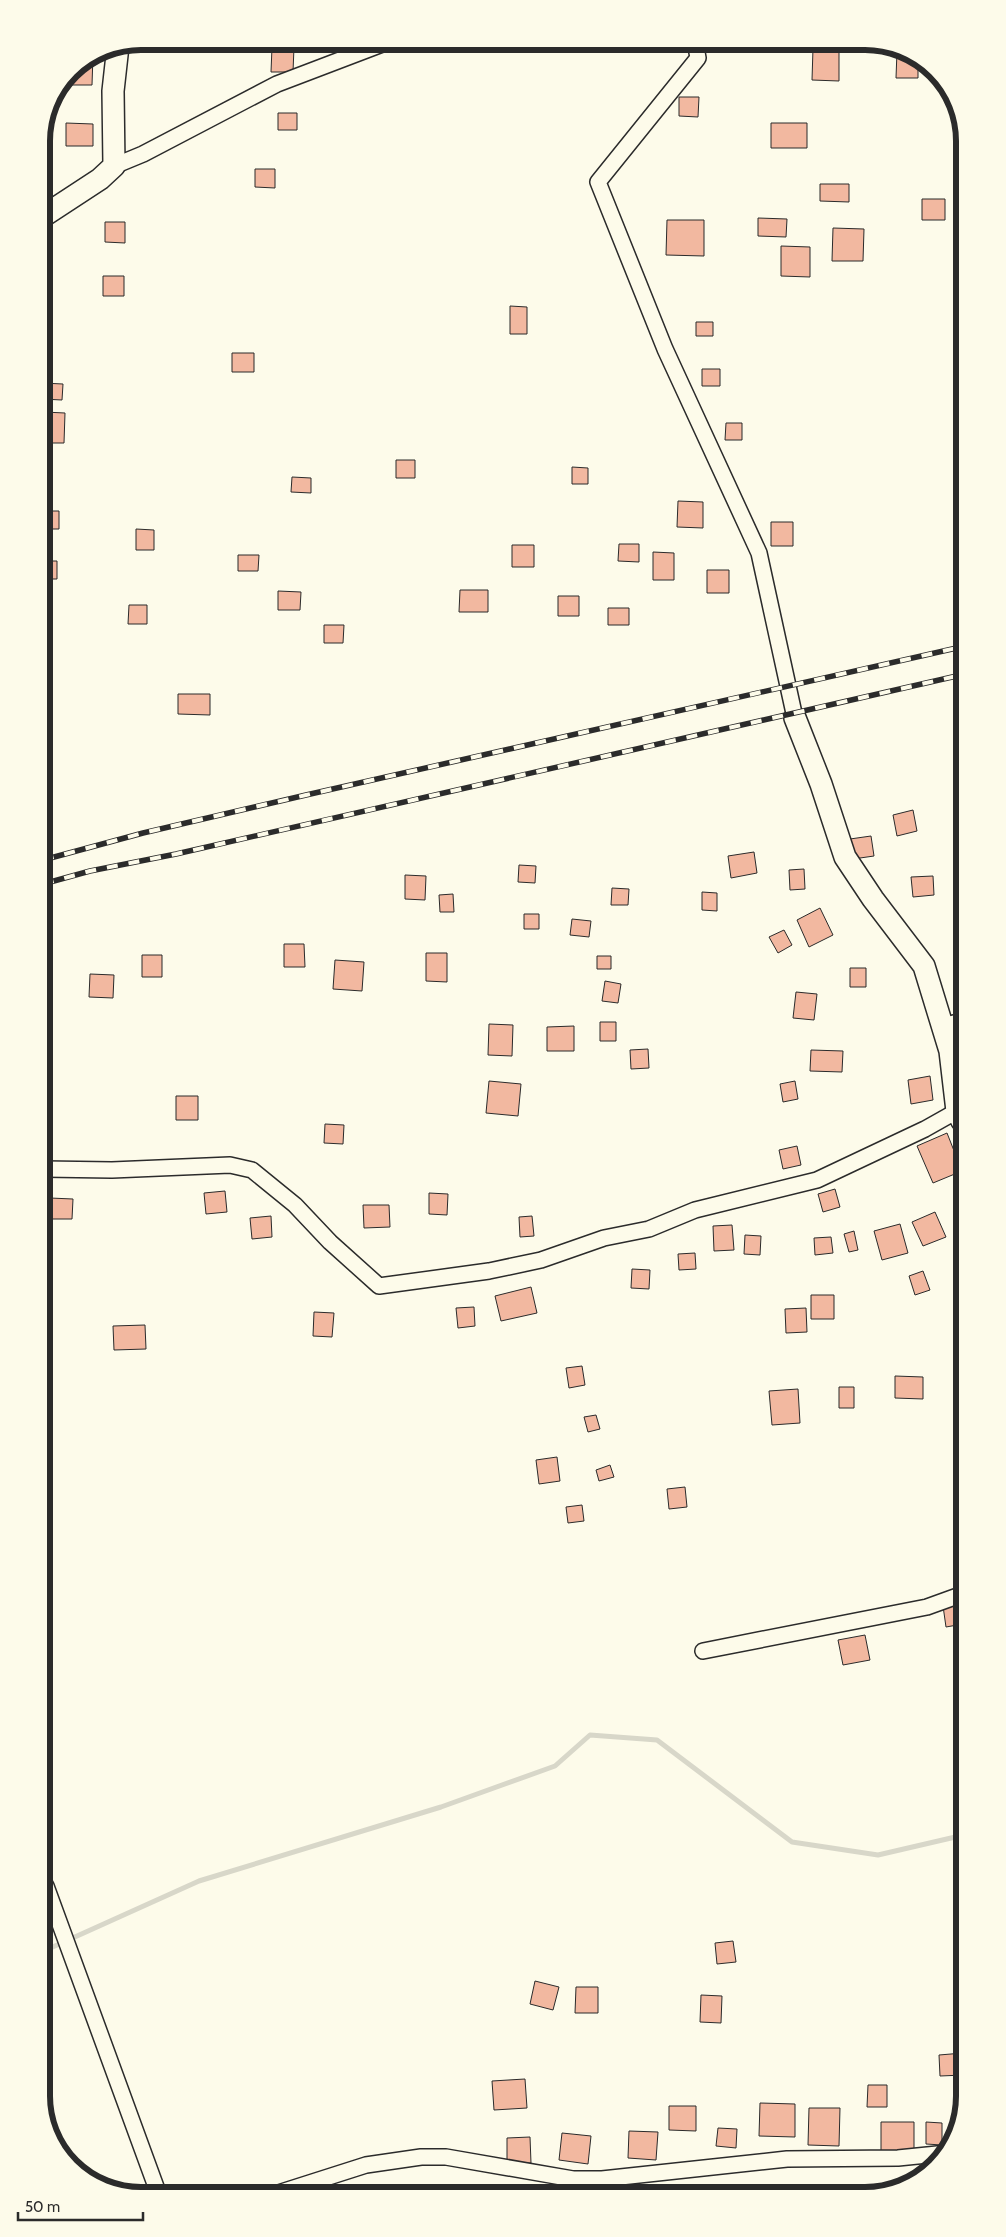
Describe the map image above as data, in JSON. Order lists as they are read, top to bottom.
{
  "scale_bar": "50 m"
}
